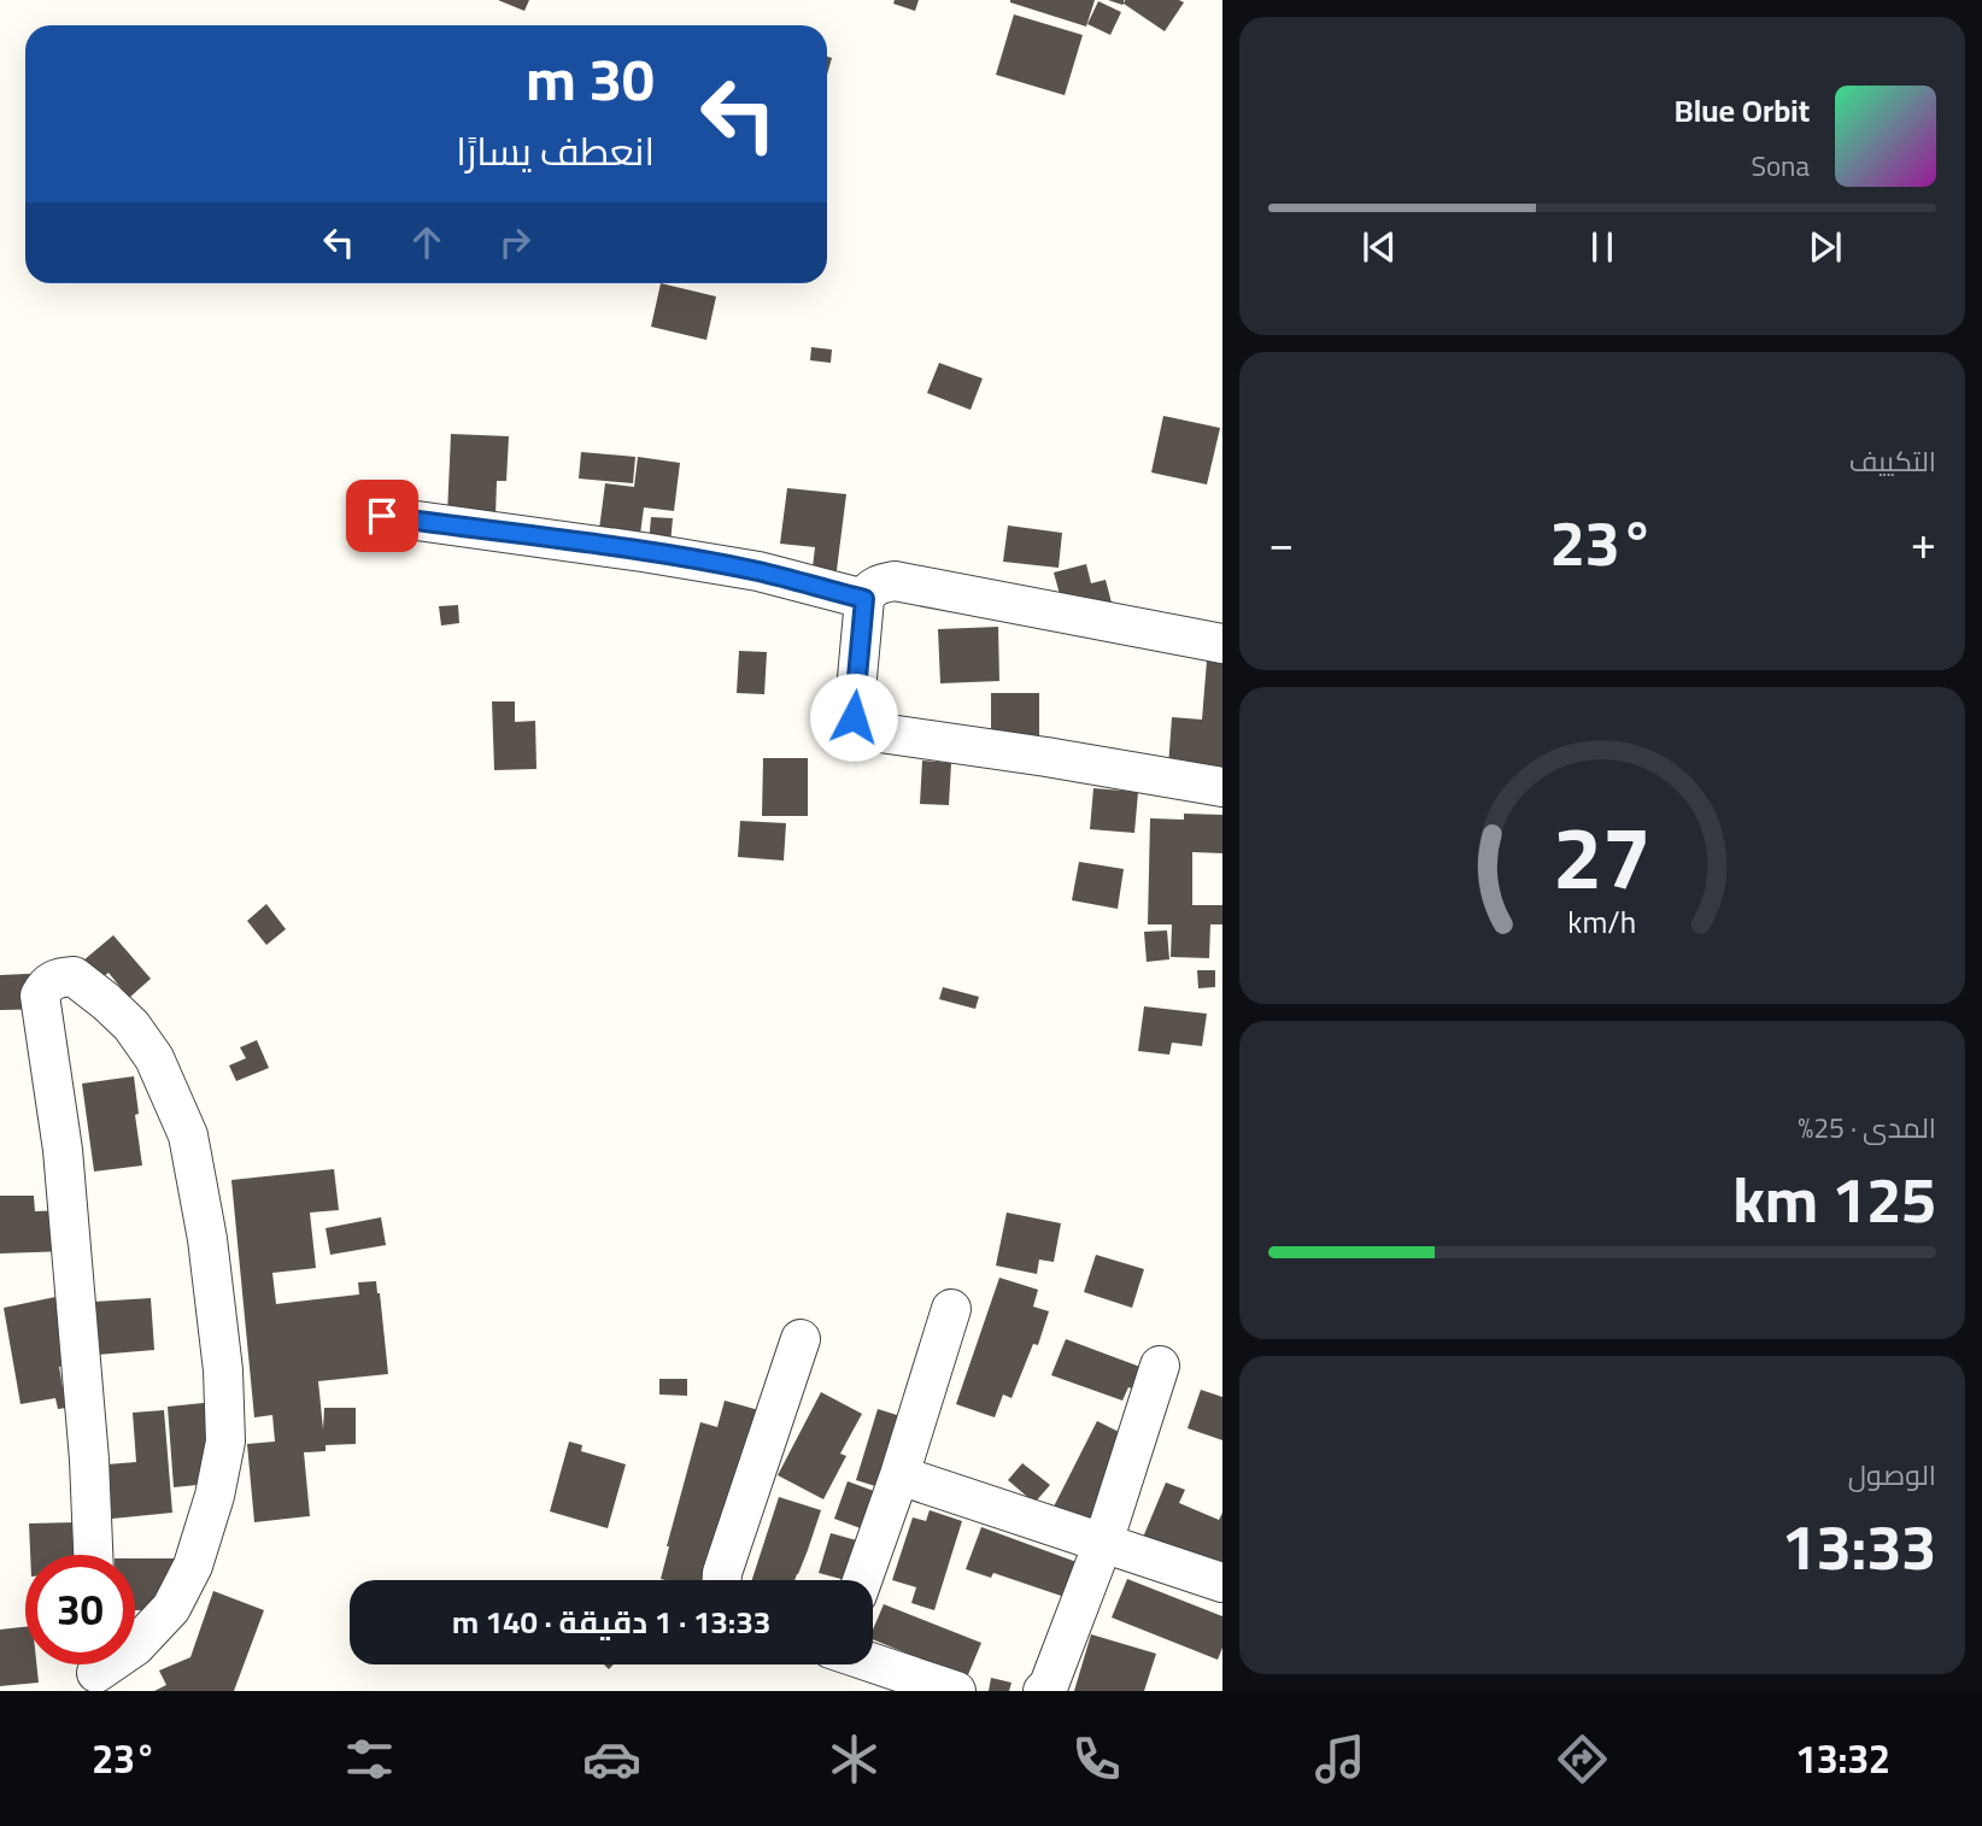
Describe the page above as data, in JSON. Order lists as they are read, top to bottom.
{
  "page": {
    "turn": ["30 m", "انعطف يسارًا"],
    "song": ["Blue Orbit", "Sona"],
    "tile": [
      "التكييف",
      ["المدى · 25%", "125 km"],
      ["الوصول", "13:33"]
    ],
    "heat": ["−", "23°", "+"],
    "limit": "30",
    "trip": "13:33 · 1 دقيقة · 140 m",
    "tabs": ["13:32", "23°"],
    "gauge": ["27", "km/h"]
  }
}
